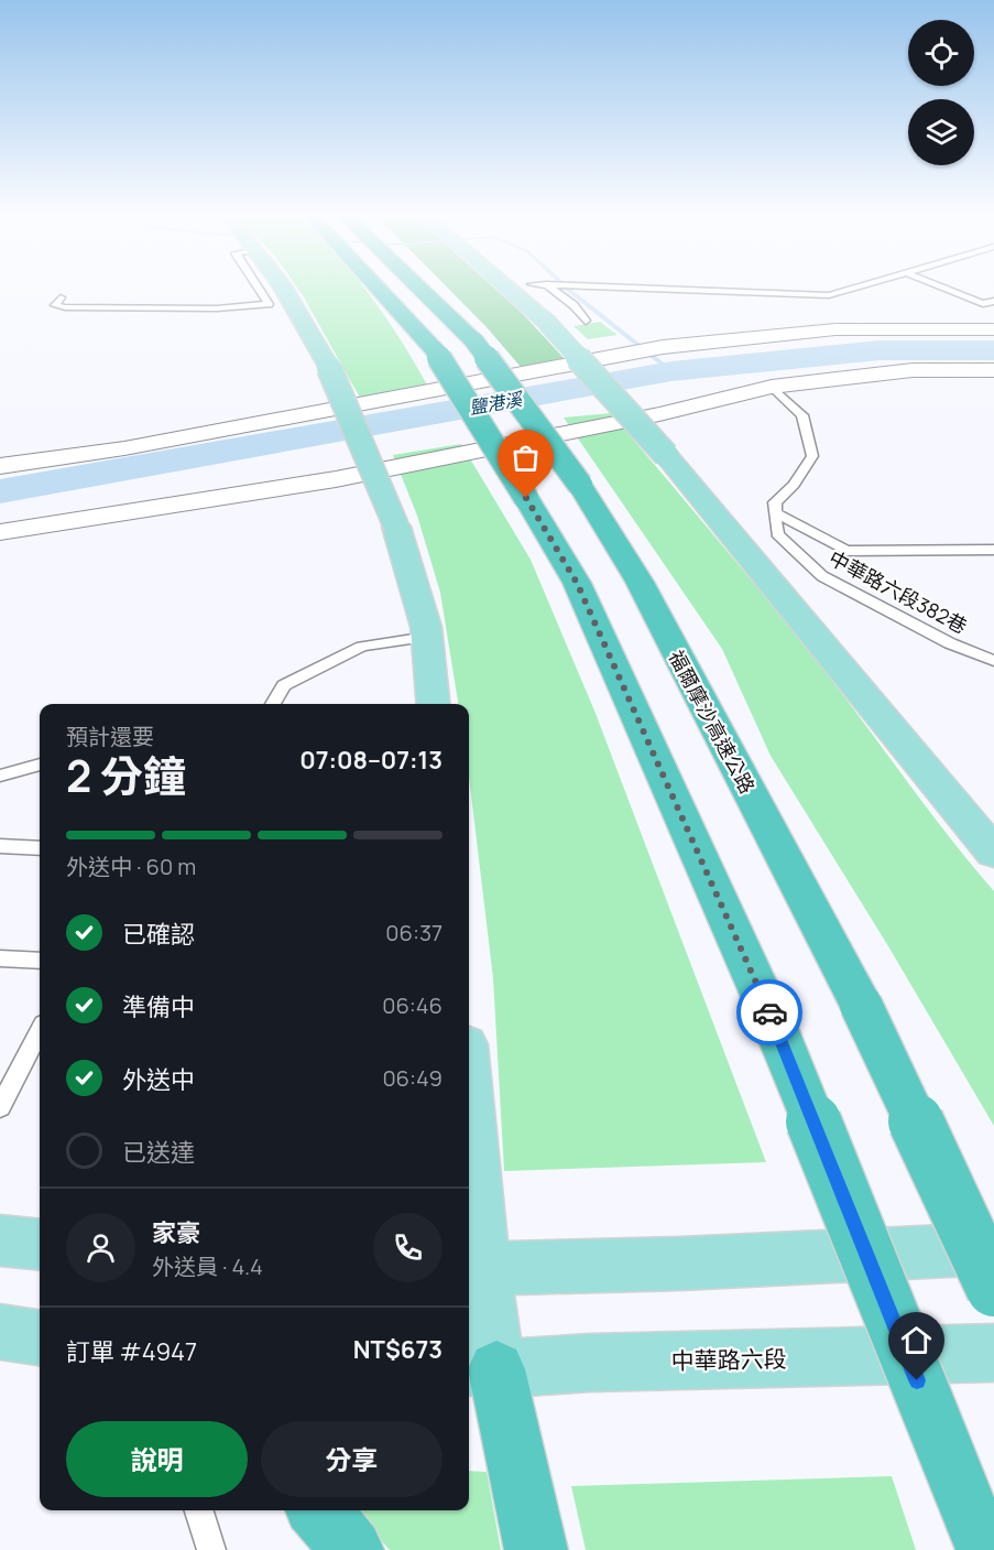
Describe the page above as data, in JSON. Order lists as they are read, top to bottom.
{
  "streets": {
    "highway": ["福爾摩沙高速公路"],
    "main road": ["中華路六段"],
    "lane": ["中華路六段382巷"]
  },
  "water": ["鹽港溪"],
  "page": {
    "heading": ["2 分鐘", "預計還要", "07:08–07:13"],
    "panel": [
      "家豪",
      "外送員 · 4.4",
      "訂單 #4947",
      "NT$673"
    ],
    "bar": "外送中 · 60 m",
    "list": [
      ["已確認", "06:37"],
      ["準備中", "06:46"],
      ["外送中", "06:49"],
      "已送達"
    ],
    "buttons": ["說明", "分享"]
  }
}
